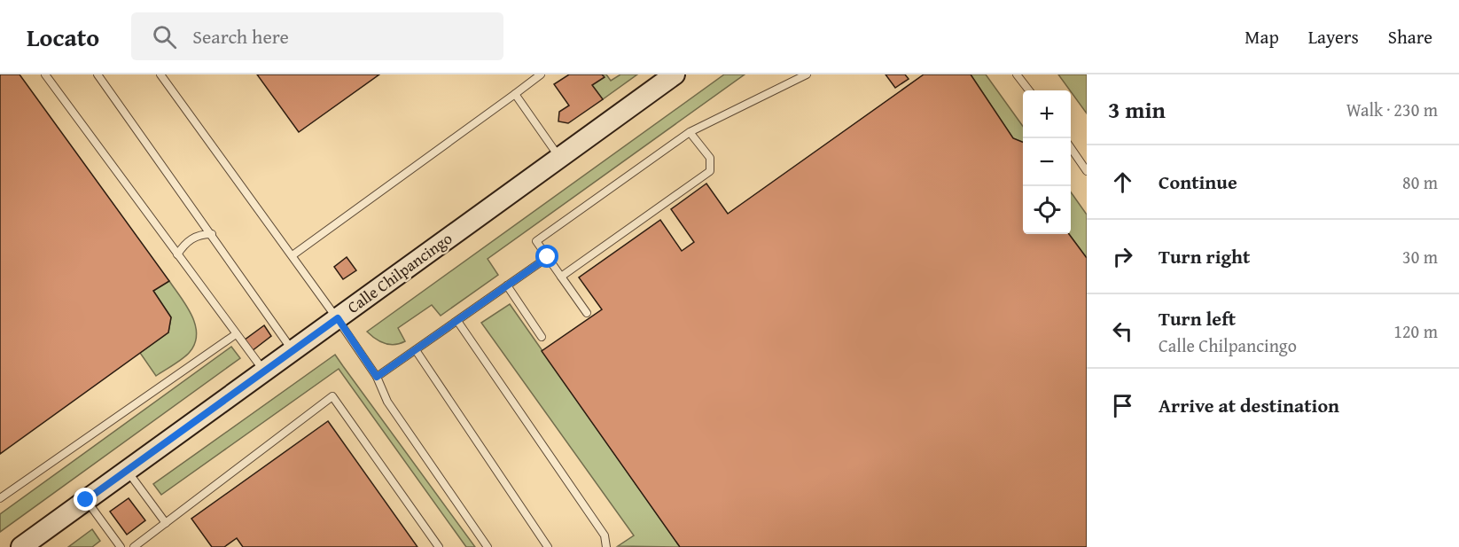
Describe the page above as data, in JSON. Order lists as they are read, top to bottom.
{
  "streets": {
    "street": ["Calle Chilpancingo"]
  },
  "page": {
    "header": "Locato",
    "search": "Search here",
    "nav": ["Map", "Layers", "Share"],
    "heading": ["3 min", "Walk · 230 m"],
    "map_buttons": ["+", "−"],
    "list": [
      ["Continue", "80 m"],
      ["Turn right", "30 m"],
      ["Turn left", "Calle Chilpancingo", "120 m"],
      "Arrive at destination"
    ]
  }
}
